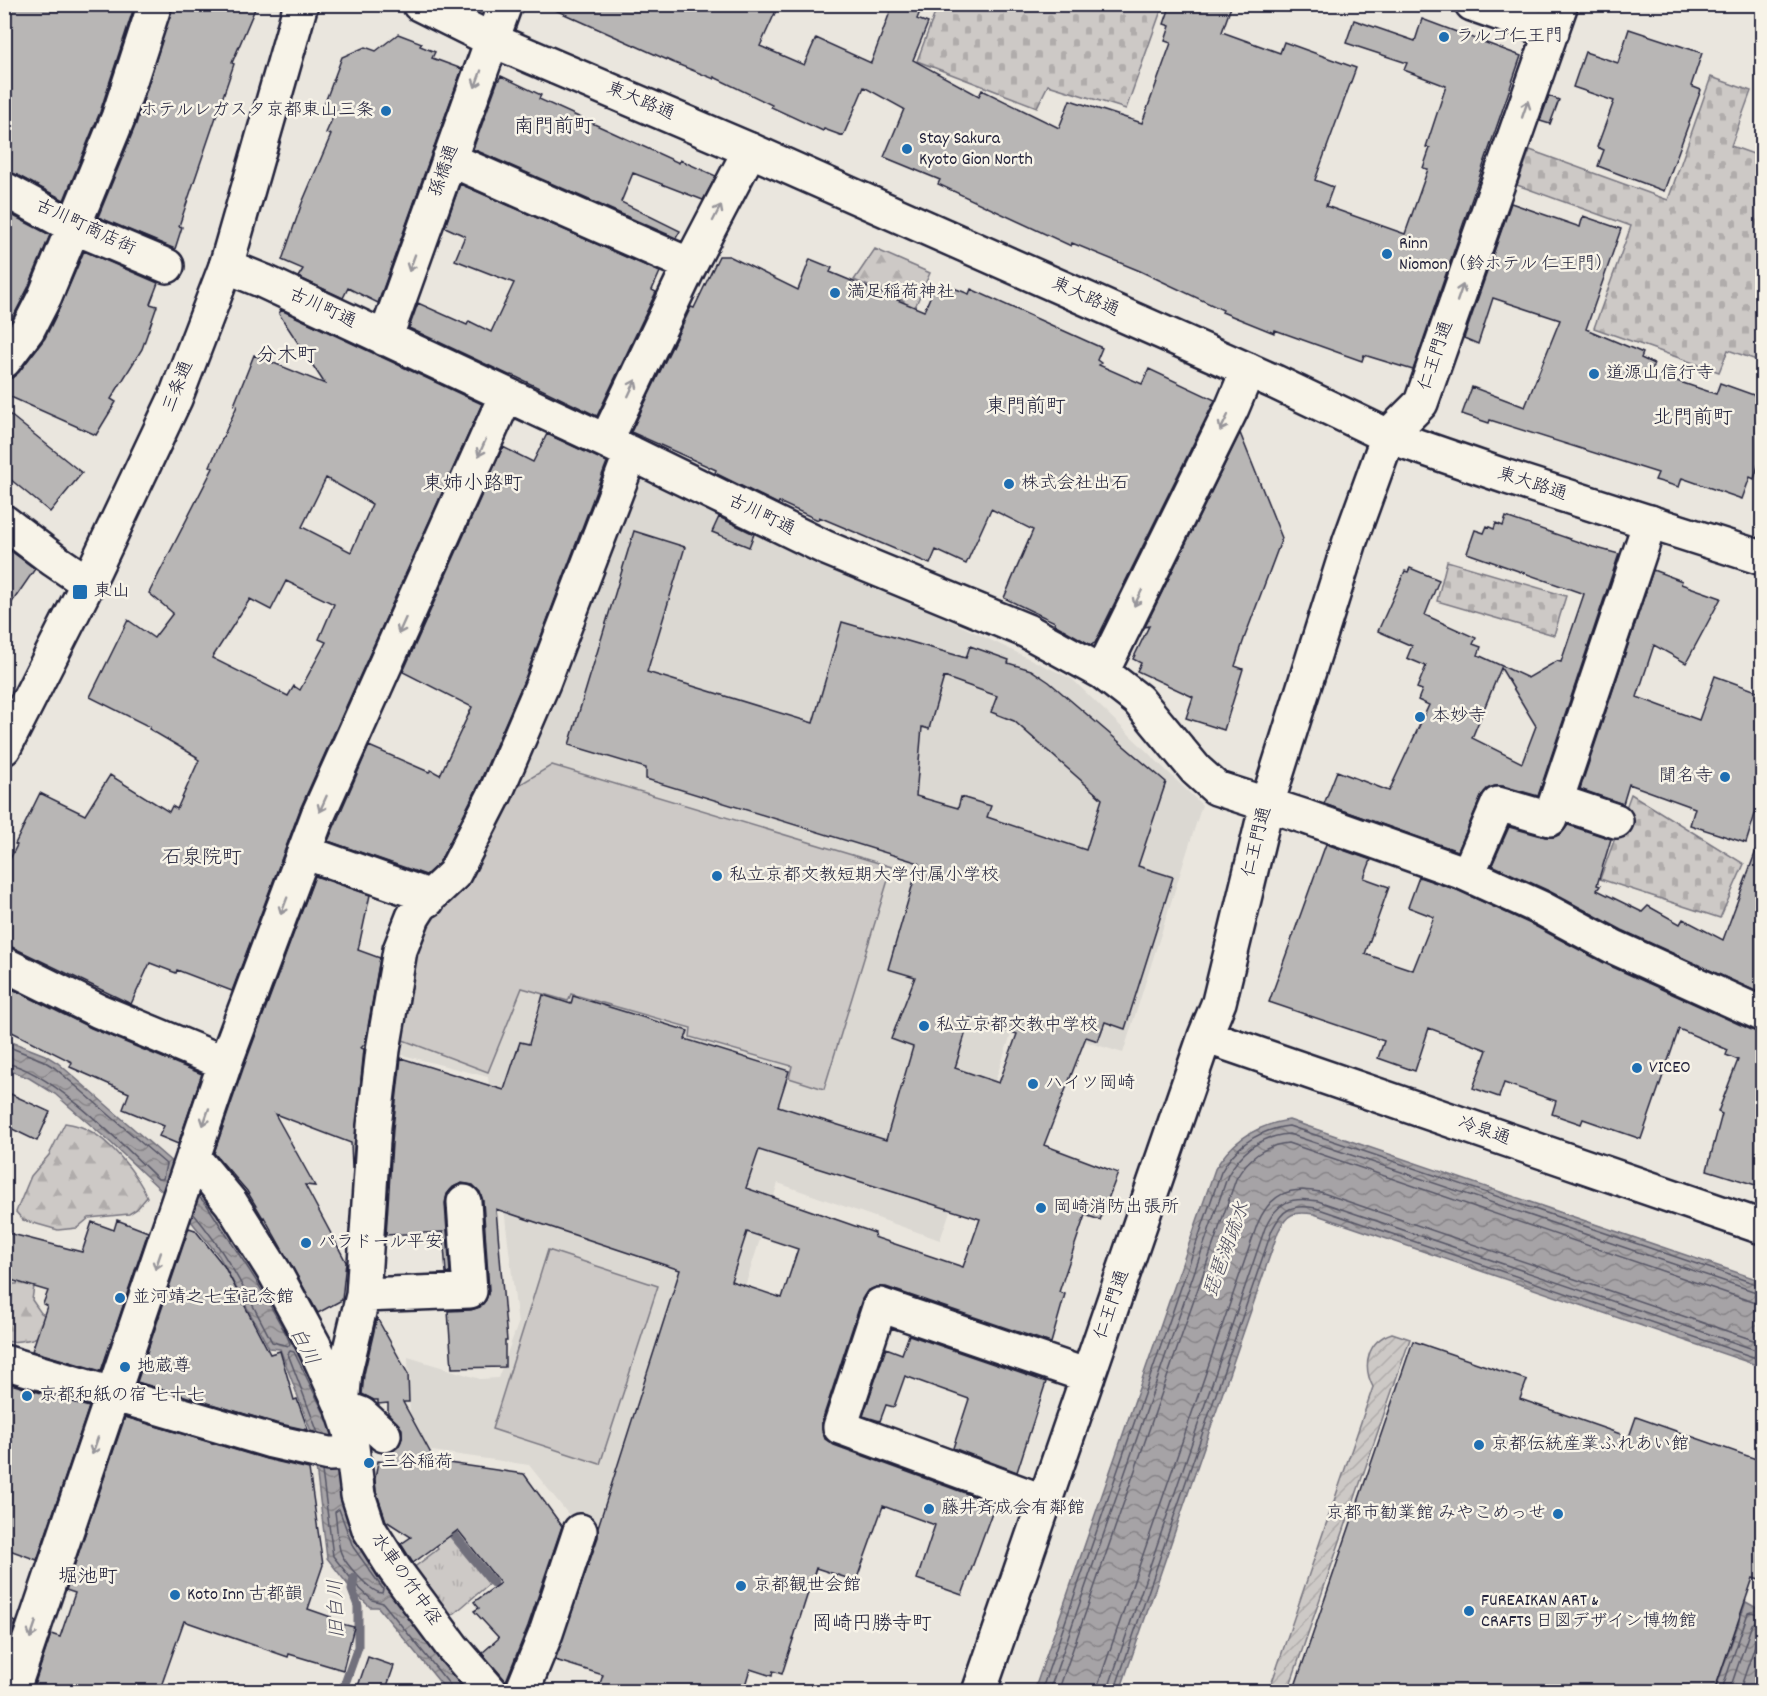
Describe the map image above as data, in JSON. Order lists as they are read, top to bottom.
{
  "streets": {
    "street": [
      "東大路通",
      "孫橋通",
      "古川町商店街",
      "古川町通",
      "仁王門通",
      "三条通",
      "冷泉通",
      "水車の竹中径"
    ]
  },
  "crossings": [
    ["東大路通", "孫橋通"],
    ["東大路通", "仁王門通"],
    ["孫橋通", "古川町通"],
    ["古川町通", "仁王門通"],
    ["古川町通", "三条通"],
    ["仁王門通", "冷泉通"]
  ],
  "districts": [
    "南門前町",
    "分木町",
    "東門前町",
    "北門前町",
    "東姉小路町",
    "石泉院町",
    "堀池町",
    "岡崎円勝寺町"
  ],
  "water": ["琵琶湖疏水", "白川", "旧白川"],
  "places": {
    "other": [
      "ラルゴ仁王門",
      "ホテルレガスタ京都東山三条",
      "Stay Sakura Kyoto Gion North",
      "Rinn Niomon（鈴ホテル 仁王門）",
      "満足稲荷神社",
      "道源山信行寺",
      "株式会社出石",
      "本妙寺",
      "聞名寺",
      "私立京都文教短期大学付属小学校",
      "私立京都文教中学校",
      "VICEO",
      "ハイツ岡崎",
      "岡崎消防出張所",
      "パラドール平安",
      "並河靖之七宝記念館",
      "地蔵尊",
      "京都和紙の宿 七十七",
      "京都伝統産業ふれあい館",
      "三谷稲荷",
      "藤井斉成会有鄰館",
      "京都市勧業館 みやこめっせ",
      "京都観世会館",
      "Koto Inn 古都韻",
      "FUREAIKAN ART & CRAFTS 日図デザイン博物館"
    ],
    "transit": ["東山"]
  }
}
